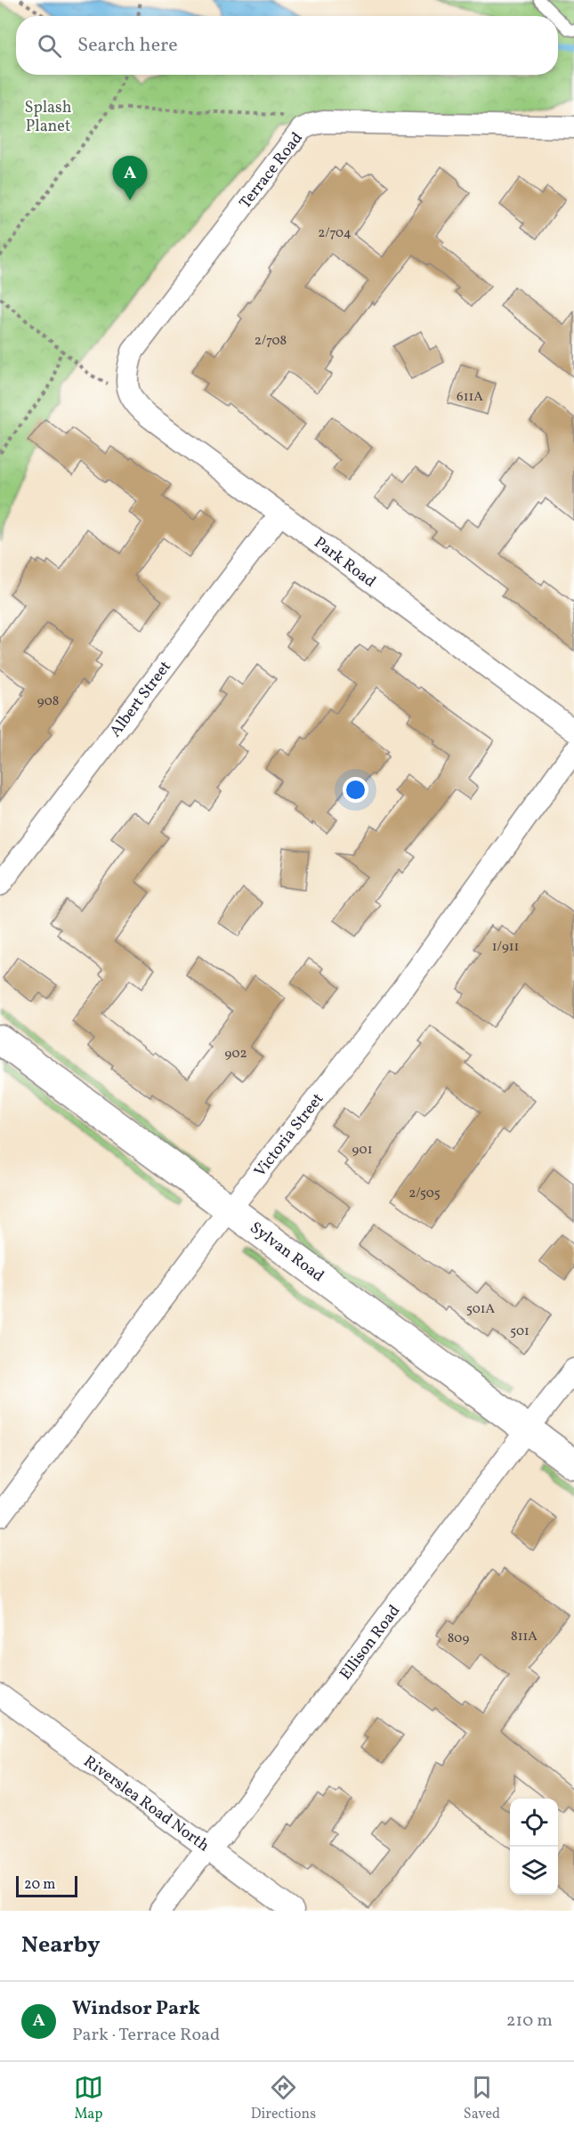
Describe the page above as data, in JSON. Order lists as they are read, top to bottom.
{
  "streets": {
    "street": [
      "Terrace Road",
      "Park Road",
      "Albert Street",
      "Victoria Street",
      "Sylvan Road",
      "Ellison Road",
      "Riverslea Road North"
    ]
  },
  "crossings": [
    ["Terrace Road", "Park Road"],
    ["Park Road", "Albert Street"],
    ["Victoria Street", "Sylvan Road"],
    ["Sylvan Road", "Ellison Road"],
    ["Ellison Road", "Riverslea Road North"]
  ],
  "parks": ["Splash Planet"],
  "house_numbers": [
    "2/704",
    "2/708",
    "611A",
    "908",
    "1/911",
    "902",
    "901",
    "2/505",
    "501A",
    "501",
    "811A",
    "809"
  ],
  "scale_bar": "20 m",
  "page": {
    "search": "Search here",
    "pins": "A",
    "scale": "20 m",
    "heading": "Nearby",
    "list": [
      {
        "mark": "A",
        "name": "Windsor Park",
        "note": "Park · Terrace Road",
        "value": "210 m"
      }
    ],
    "nav": ["Map", "Directions", "Saved"]
  }
}
